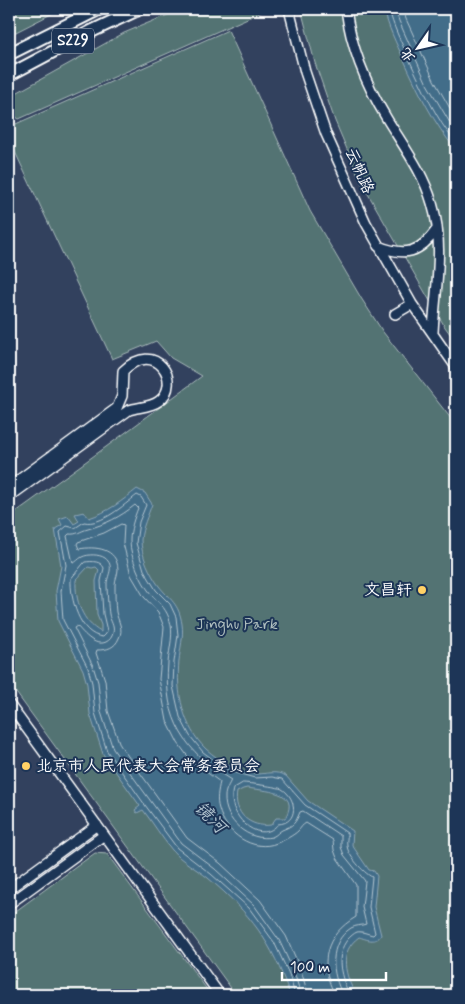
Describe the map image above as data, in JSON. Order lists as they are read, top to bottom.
{
  "streets": {
    "main road": ["S229"],
    "street": ["云帆路"]
  },
  "water": ["镜河"],
  "parks": ["Jinghu Park"],
  "places": ["文昌轩", "北京市人民代表大会常务委员会"],
  "scale_bar": "100 m",
  "north": "bottom left"
}
